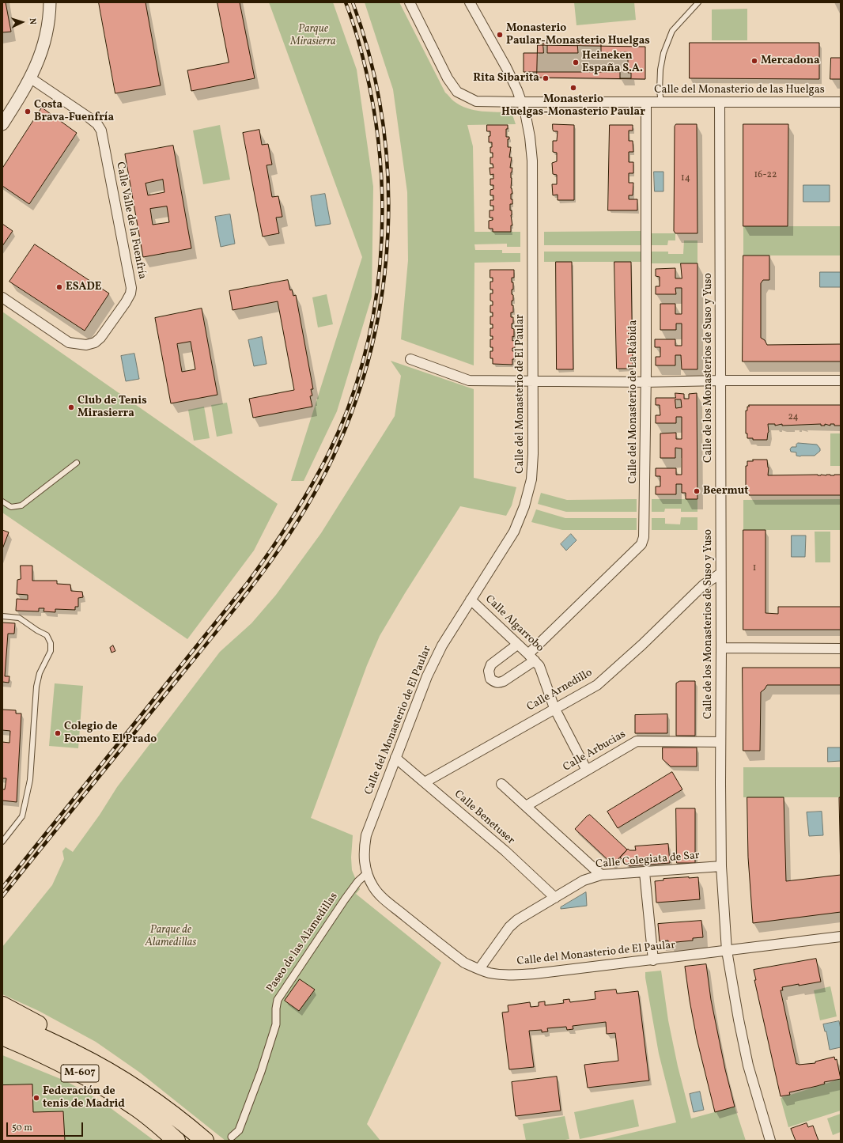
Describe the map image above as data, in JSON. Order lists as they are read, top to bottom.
{
  "streets": {
    "highway": ["M-607"],
    "street": [
      "Calle del Monasterio de las Huelgas",
      "Calle Valle de la Fuenfría",
      "Calle de los Monasterios de Suso y Yuso",
      "Calle del Monasterio de El Paular",
      "Calle del Monasterio de La Rábida",
      "Calle Algarrobo",
      "Calle Arnedillo",
      "Calle Arbucias",
      "Calle Benetuser",
      "Calle Colegiata de Sar",
      "Paseo de las Alamedillas"
    ]
  },
  "crossings": [
    ["Calle del Monasterio de las Huelgas", "Calle de los Monasterios de Suso y Yuso"],
    ["Calle del Monasterio de las Huelgas", "Calle del Monasterio de El Paular"],
    ["Calle del Monasterio de las Huelgas", "Calle del Monasterio de La Rábida"],
    ["Calle de los Monasterios de Suso y Yuso", "Calle del Monasterio de El Paular"],
    ["Calle de los Monasterios de Suso y Yuso", "Calle Arnedillo"],
    ["Calle de los Monasterios de Suso y Yuso", "Calle Arbucias"],
    ["Calle de los Monasterios de Suso y Yuso", "Calle Colegiata de Sar"],
    ["Calle del Monasterio de El Paular", "Calle Algarrobo"],
    ["Calle del Monasterio de El Paular", "Calle Benetuser"],
    ["Calle del Monasterio de El Paular", "Calle Colegiata de Sar"],
    ["Calle del Monasterio de El Paular", "Paseo de las Alamedillas"],
    ["Calle del Monasterio de La Rábida", "Calle Algarrobo"],
    ["Calle Algarrobo", "Calle Arnedillo"],
    ["Calle Algarrobo", "Calle Arbucias"],
    ["Calle Arnedillo", "Calle Benetuser"],
    ["Calle Benetuser", "Calle Colegiata de Sar"]
  ],
  "parks": ["Parque Mirasierra", "Parque de Alamedillas"],
  "places": [
    "Monasterio Paular-Monasterio Huelgas",
    "Mercadona",
    "Heineken España S.A.",
    "Rita Sibarita",
    "Monasterio Huelgas-Monasterio Paular",
    "Costa Brava-Fuenfría",
    "ESADE",
    "Club de Tenis Mirasierra",
    "Beermut",
    "Colegio de Fomento El Prado",
    "Federación de tenis de Madrid"
  ],
  "house_numbers": [
    "16-22",
    "14",
    "24",
    "1"
  ],
  "scale_bar": "50 m",
  "north": "right"
}
